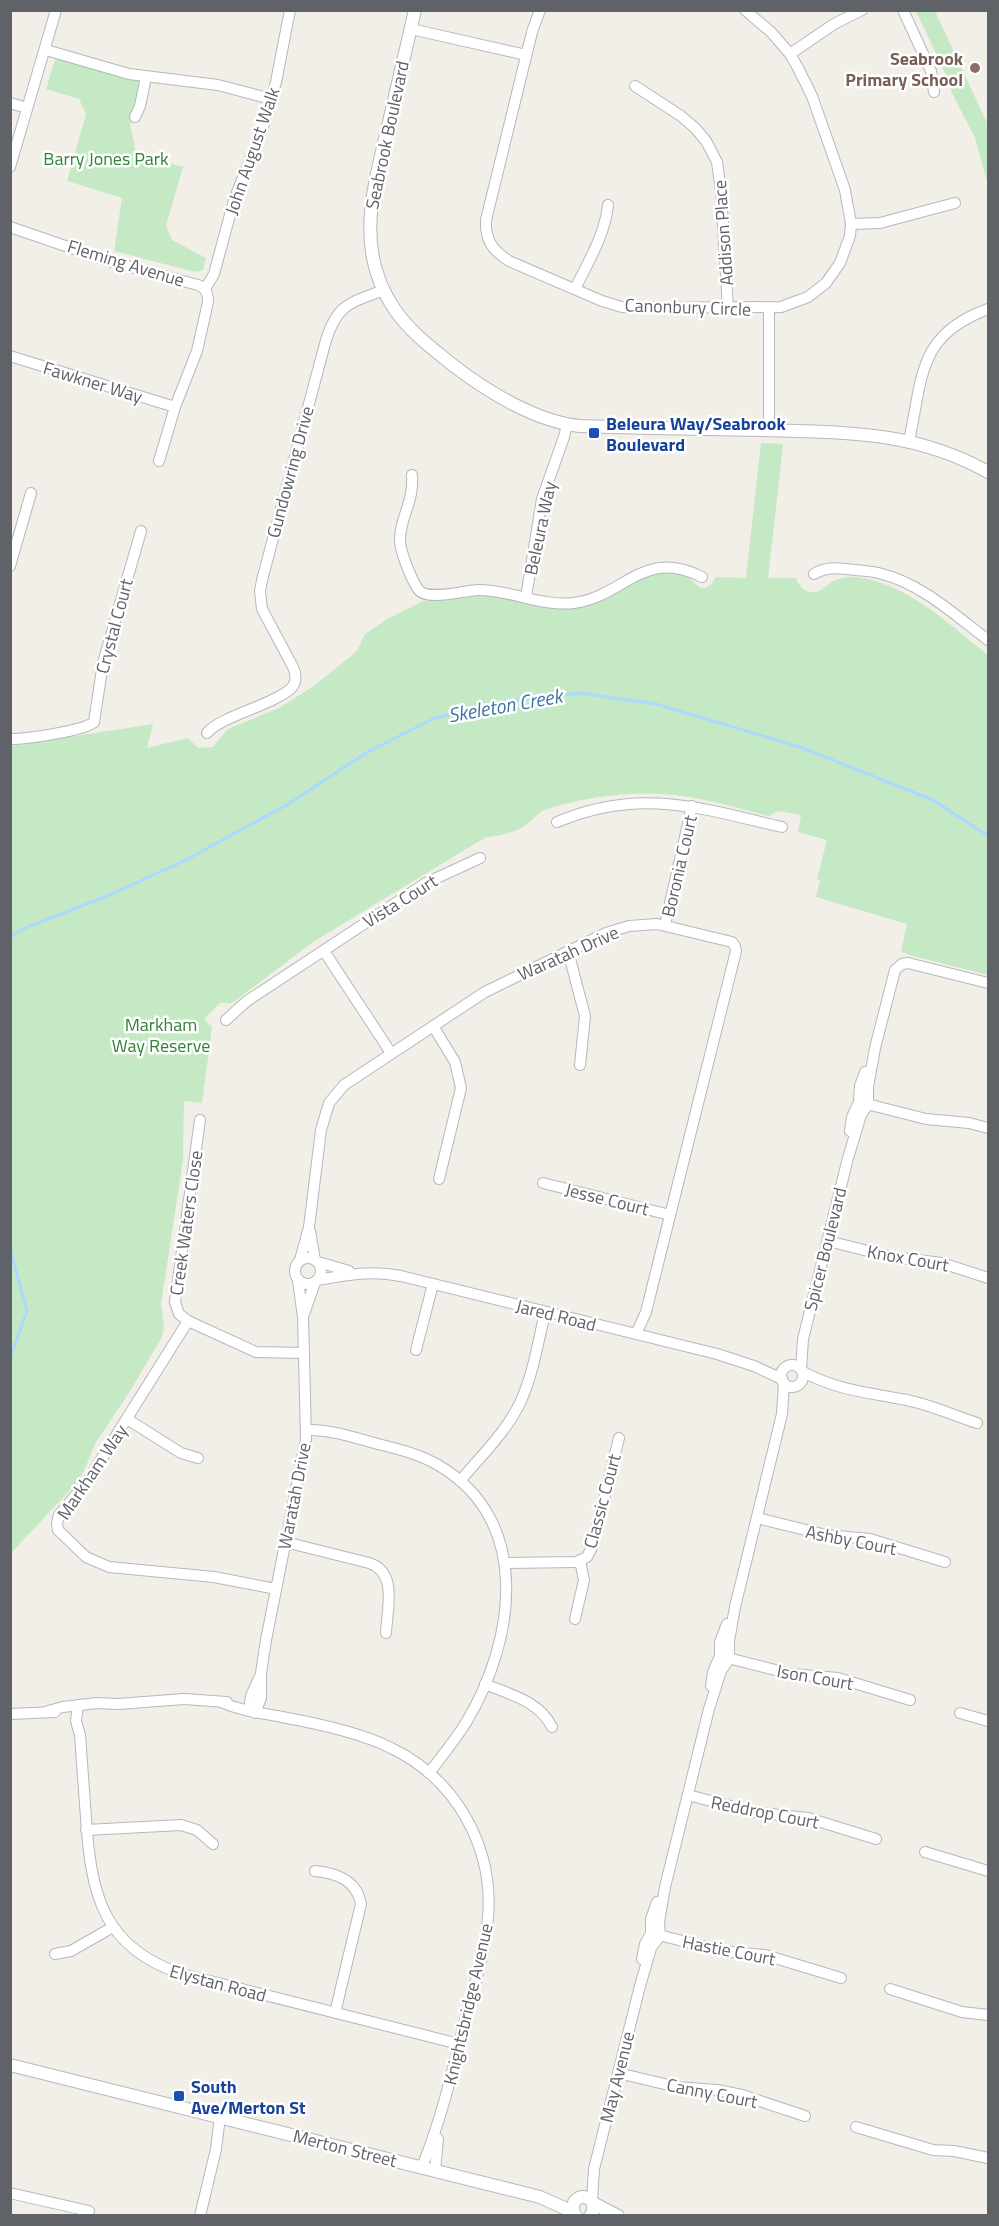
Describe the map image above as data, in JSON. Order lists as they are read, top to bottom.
{
  "streets": {
    "street": [
      "Seabrook Boulevard",
      "John August Walk",
      "Addison Place",
      "Fleming Avenue",
      "Canonbury Circle",
      "Fawkner Way",
      "Gundowring Drive",
      "Beleura Way",
      "Crystal Court",
      "Boronia Court",
      "Vista Court",
      "Waratah Drive",
      "Jesse Court",
      "Creek Waters Close",
      "Spicer Boulevard",
      "Knox Court",
      "Jared Road",
      "Markham Way",
      "Classic Court",
      "Ashby Court",
      "Ison Court",
      "Reddrop Court",
      "Hastie Court",
      "Elystan Road",
      "Knightsbridge Avenue",
      "May Avenue",
      "Canny Court",
      "Merton Street"
    ]
  },
  "crossings": [
    ["Seabrook Boulevard", "Gundowring Drive"],
    ["Seabrook Boulevard", "Beleura Way"],
    ["John August Walk", "Fleming Avenue"],
    ["Addison Place", "Canonbury Circle"],
    ["Fleming Avenue", "Fawkner Way"],
    ["Boronia Court", "Waratah Drive"],
    ["Waratah Drive", "Jesse Court"],
    ["Waratah Drive", "Jared Road"],
    ["Waratah Drive", "Markham Way"],
    ["Waratah Drive", "Knightsbridge Avenue"],
    ["Creek Waters Close", "Markham Way"],
    ["Spicer Boulevard", "Knox Court"],
    ["Spicer Boulevard", "Jared Road"],
    ["Ashby Court", "May Avenue"],
    ["Ison Court", "May Avenue"],
    ["Reddrop Court", "May Avenue"],
    ["Hastie Court", "May Avenue"],
    ["Elystan Road", "Knightsbridge Avenue"],
    ["Knightsbridge Avenue", "Merton Street"],
    ["May Avenue", "Canny Court"],
    ["May Avenue", "Merton Street"]
  ],
  "water": ["Skeleton Creek"],
  "parks": ["Barry Jones Park", "Markham Way Reserve"],
  "places": {
    "other": ["Seabrook Primary School"],
    "transit": ["Beleura Way/Seabrook Boulevard", "South Ave/Merton St"]
  }
}
